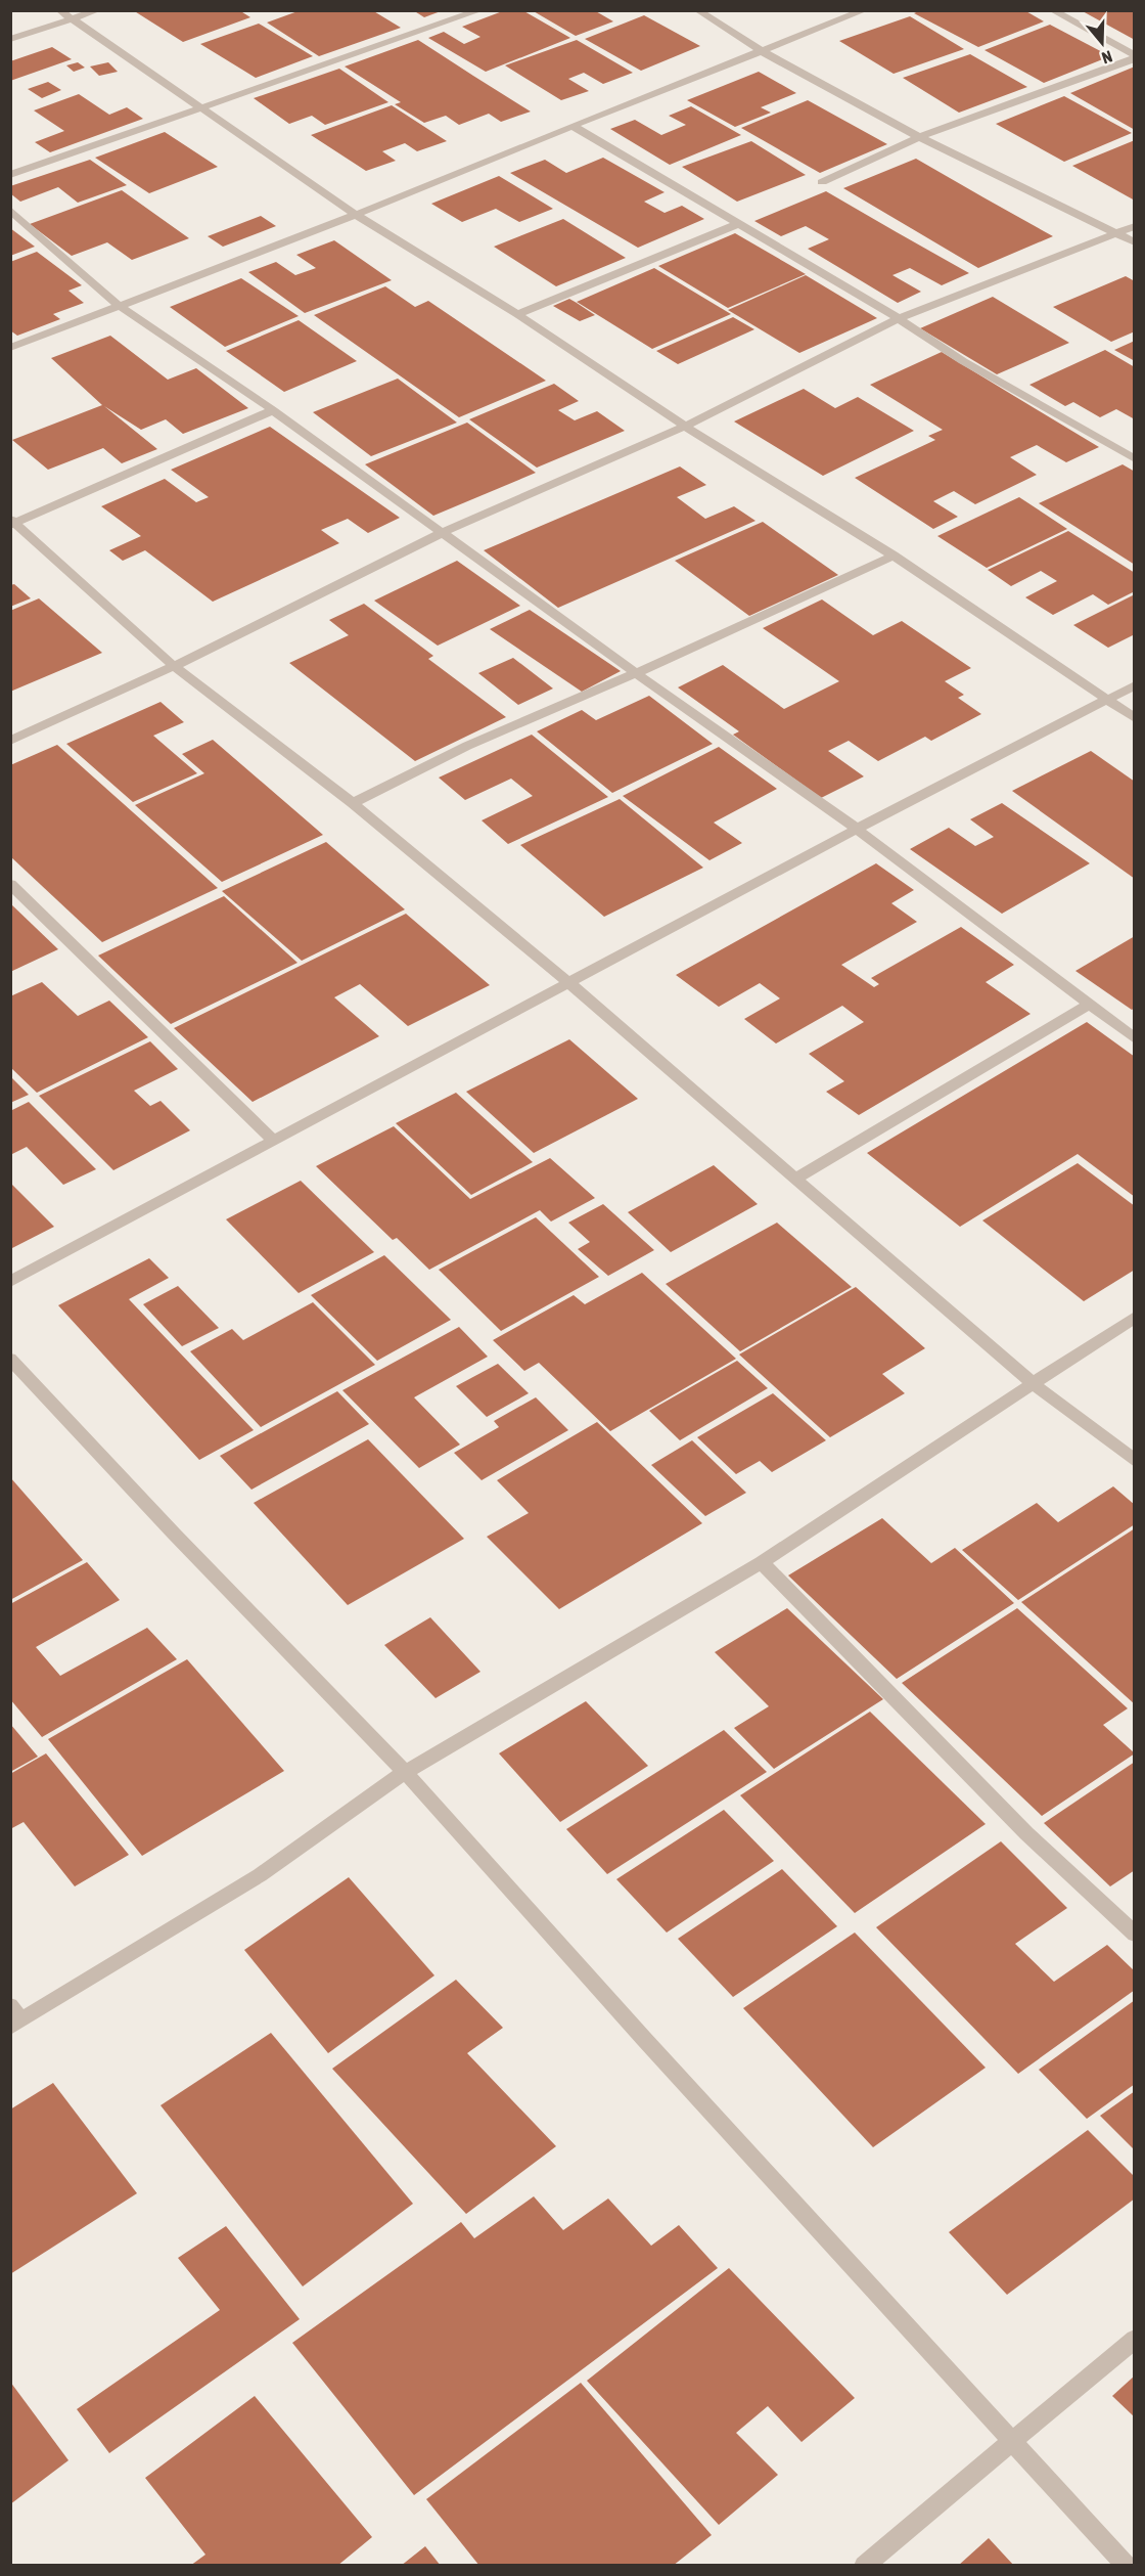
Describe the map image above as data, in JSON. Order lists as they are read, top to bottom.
{
  "north": "bottom"
}
